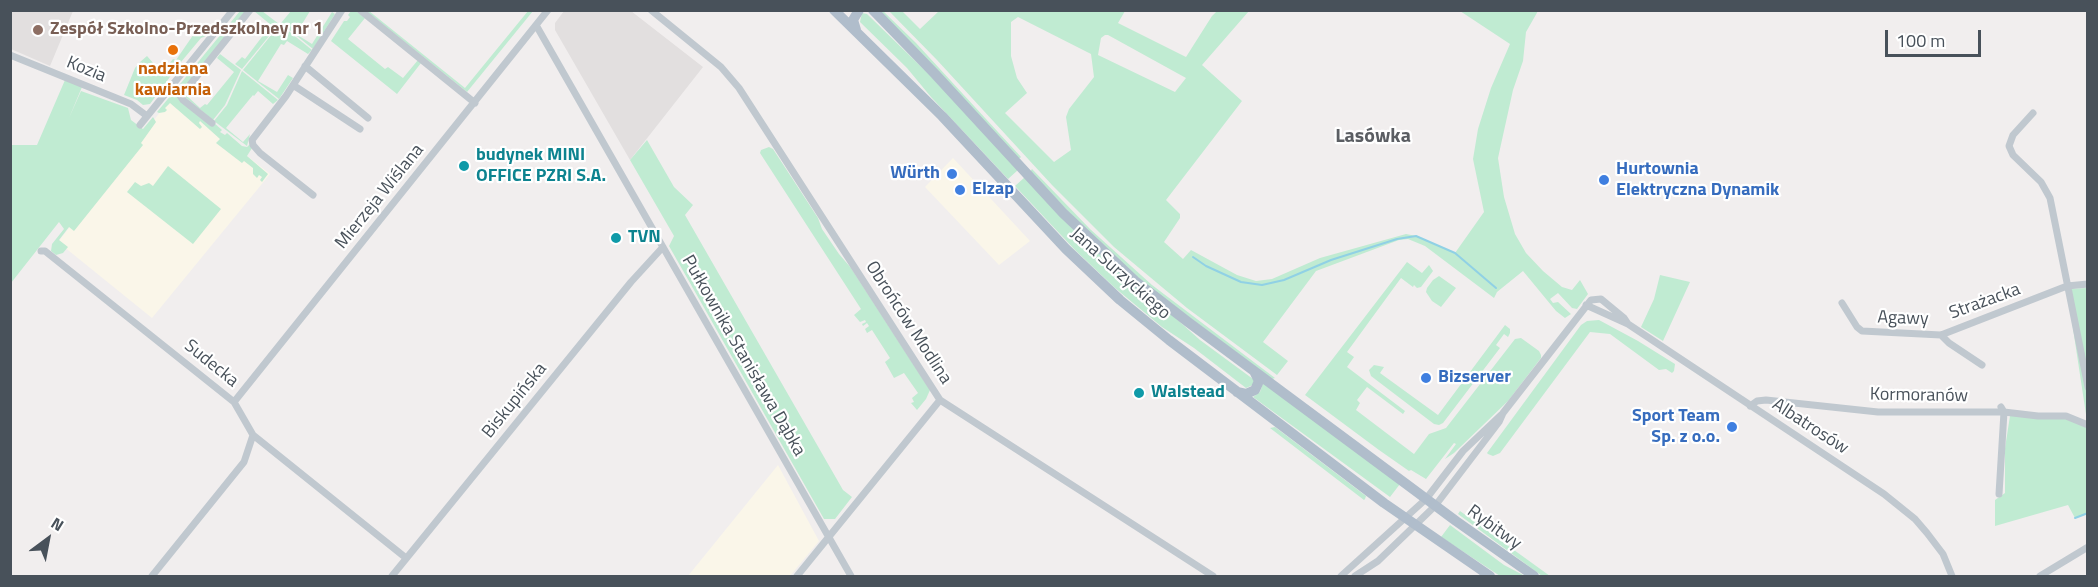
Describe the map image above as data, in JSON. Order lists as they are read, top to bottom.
{
  "streets": {
    "main road": ["Jana Surzyckiego", "Rybitwy"],
    "street": [
      "Kozia",
      "Mierzeja Wiślana",
      "Strażacka",
      "Agawy",
      "Obrońców Modlina",
      "Pułkownika Stanisława Dąbka",
      "Sudecka",
      "Kormoranów",
      "Biskupińska",
      "Albatrosów"
    ]
  },
  "crossings": [
    ["Mierzeja Wiślana", "Pułkownika Stanisława Dąbka"],
    ["Mierzeja Wiślana", "Sudecka"],
    ["Jana Surzyckiego", "Rybitwy"],
    ["Strażacka", "Agawy"],
    ["Pułkownika Stanisława Dąbka", "Biskupińska"],
    ["Sudecka", "Biskupińska"],
    ["Kormoranów", "Albatrosów"]
  ],
  "districts": ["Lasówka"],
  "places": [
    "Zespół Szkolno-Przedszkolney nr 1",
    "nadziana kawiarnia",
    "budynek MINI OFFICE PZRI S.A.",
    "Würth",
    "Hurtownia Elektryczna Dynamik",
    "Elzap",
    "TVN",
    "Bizserver",
    "Walstead",
    "Sport Team Sp. z o.o."
  ],
  "scale_bar": "100 m",
  "north": "top right"
}
